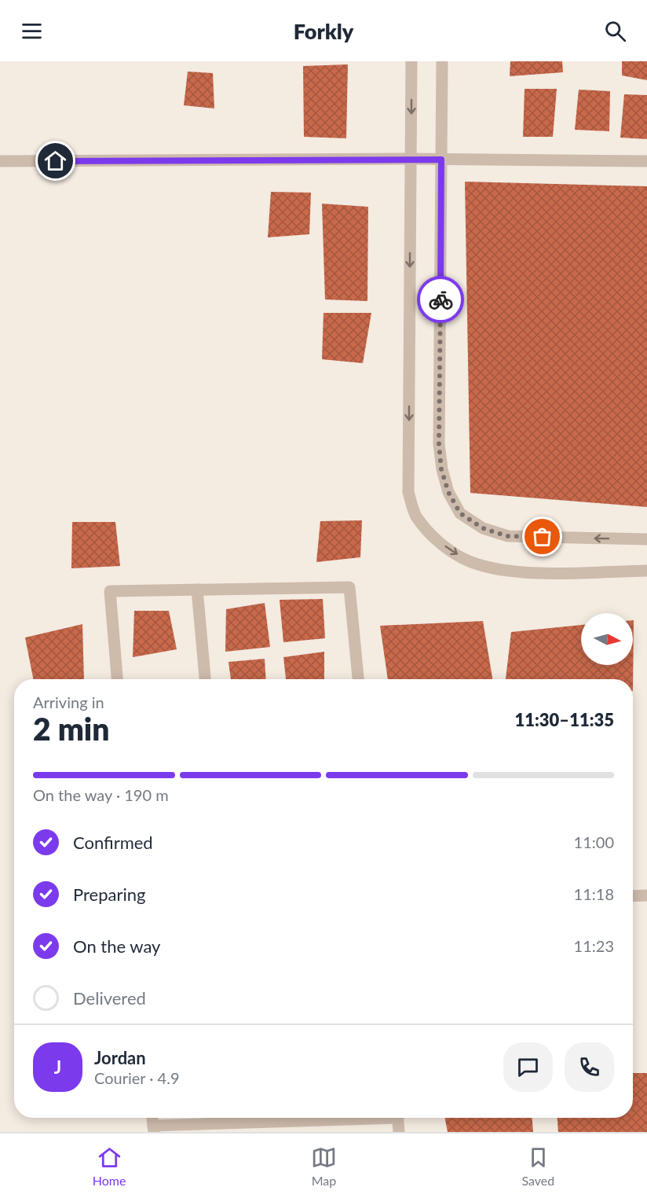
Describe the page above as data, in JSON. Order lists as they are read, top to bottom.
{
  "north": "right",
  "page": {
    "header": "Forkly",
    "heading": ["2 min", "Arriving in", "11:30–11:35"],
    "panel": ["Jordan", "Courier · 4.9"],
    "bar": "On the way · 190 m",
    "list": [
      ["Confirmed", "11:00"],
      ["Preparing", "11:18"],
      ["On the way", "11:23"],
      "Delivered"
    ],
    "round": "J",
    "tabs": ["Home", "Map", "Saved"]
  }
}
